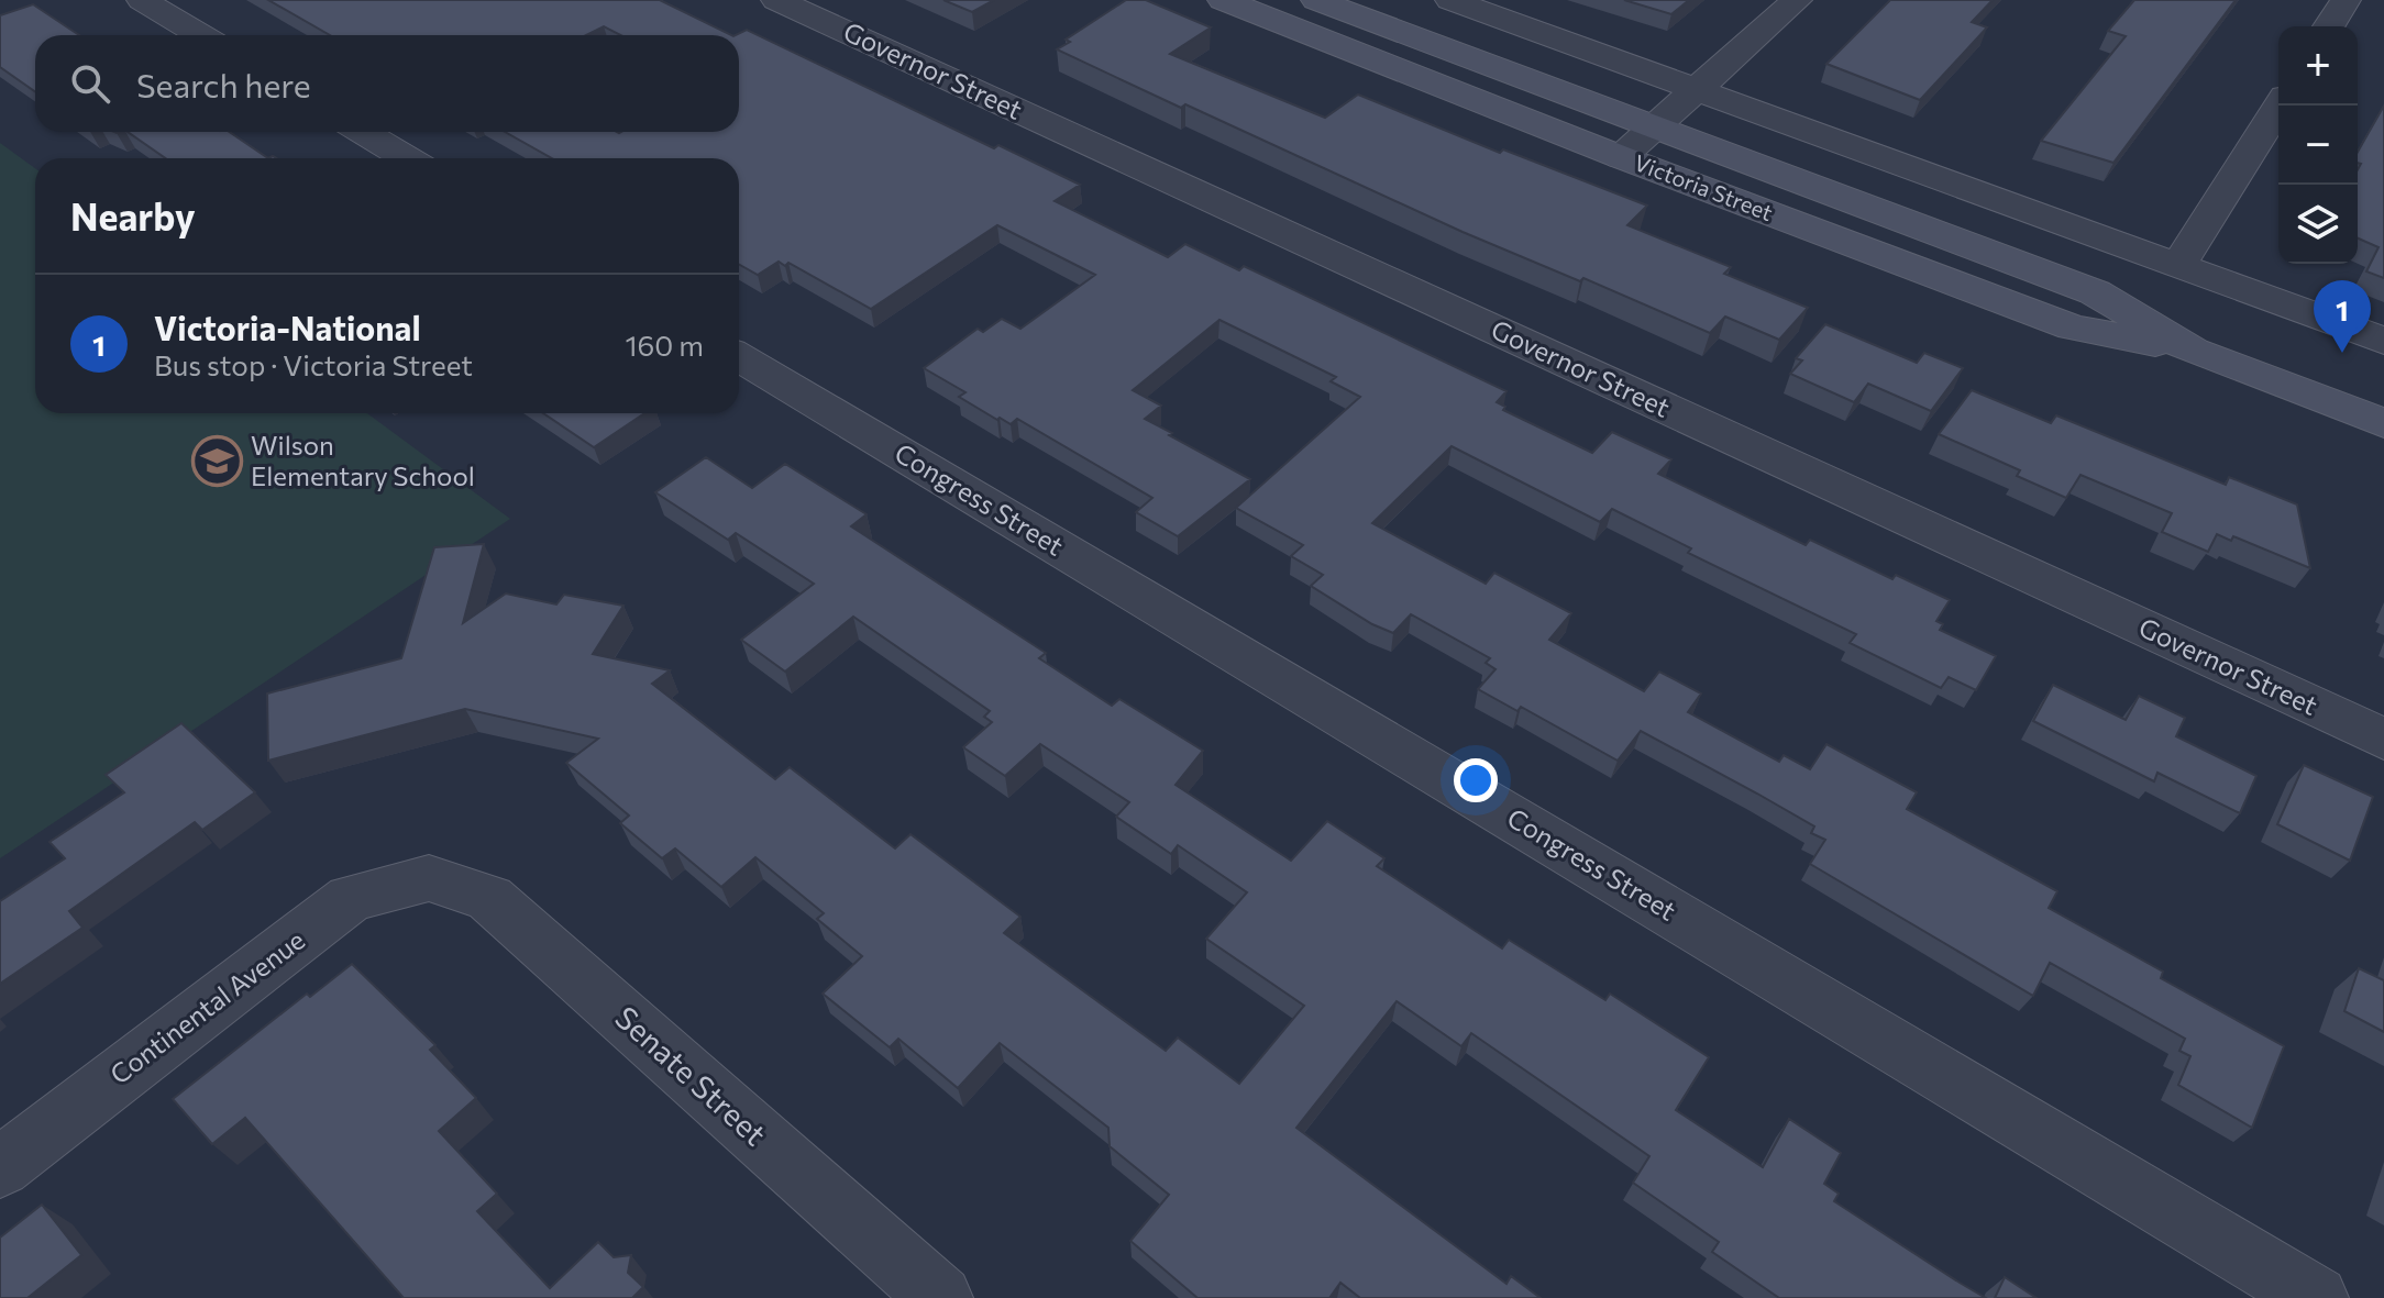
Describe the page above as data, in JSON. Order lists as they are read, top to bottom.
{
  "streets": {
    "main road": ["Victoria Street"],
    "street": [
      "Governor Street",
      "Congress Street",
      "Continental Avenue",
      "Senate Street"
    ]
  },
  "crossings": [
    ["Continental Avenue", "Senate Street"]
  ],
  "places": {
    "school or university": ["Wilson Elementary School"]
  },
  "page": {
    "map_buttons": ["+", "−"],
    "search": "Search here",
    "heading": "Nearby",
    "list": [
      {
        "mark": "1",
        "name": "Victoria-National",
        "note": "Bus stop · Victoria Street",
        "value": "160 m"
      }
    ],
    "pins": "1"
  }
}
